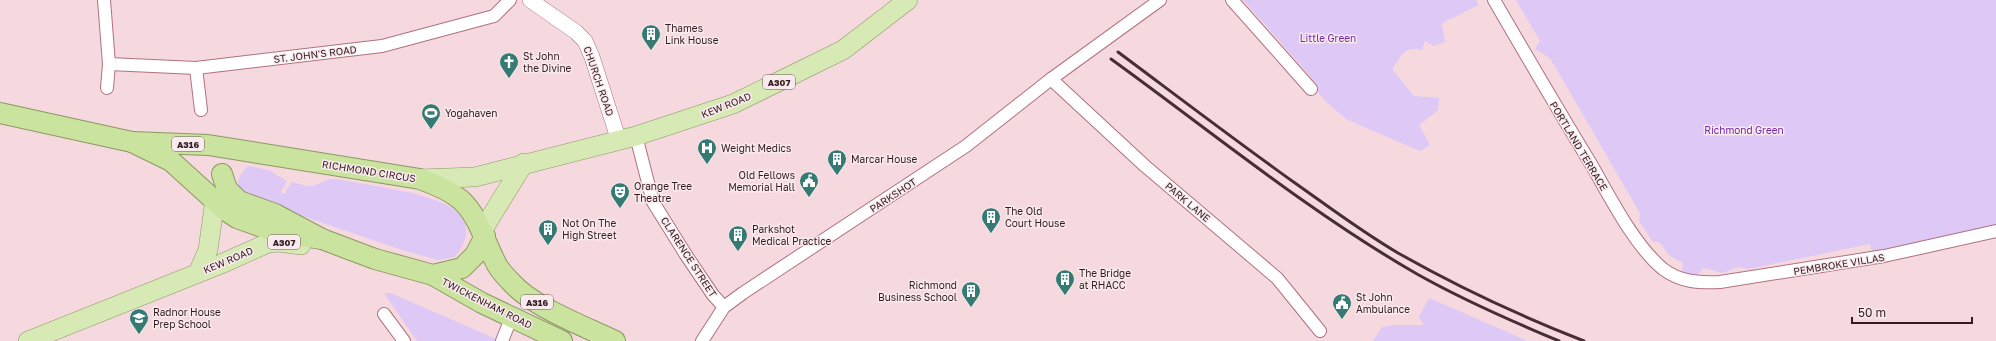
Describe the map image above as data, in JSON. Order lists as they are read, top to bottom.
{
  "streets": {
    "highway": ["A316", "RICHMOND CIRCUS", "TWICKENHAM ROAD"],
    "main road": ["A307", "KEW ROAD"],
    "street": [
      "ST. JOHN'S ROAD",
      "CHURCH ROAD",
      "PORTLAND TERRACE",
      "PARKSHOT",
      "PARK LANE",
      "CLARENCE STREET",
      "PEMBROKE VILLAS"
    ]
  },
  "crossings": [
    ["CHURCH ROAD", "KEW ROAD"],
    ["CHURCH ROAD", "CLARENCE STREET"],
    ["A307", "KEW ROAD"],
    ["A307", "RICHMOND CIRCUS"],
    ["KEW ROAD", "A316"],
    ["KEW ROAD", "CLARENCE STREET"],
    ["A316", "RICHMOND CIRCUS"],
    ["A316", "TWICKENHAM ROAD"],
    ["PORTLAND TERRACE", "PEMBROKE VILLAS"],
    ["PARKSHOT", "PARK LANE"],
    ["PARKSHOT", "CLARENCE STREET"]
  ],
  "parks": ["Little Green", "Richmond Green"],
  "places": {
    "building": [
      "Thames Link House",
      "Marcar House",
      "The Old Court House",
      "Not On The High Street",
      "Parkshot Medical Practice",
      "The Bridge at RHACC",
      "Richmond Business School"
    ],
    "church": ["St John the Divine"],
    "sports": ["Yogahaven"],
    "hospital": ["Weight Medics"],
    "public building": ["Old Fellows Memorial Hall", "St John Ambulance"],
    "theatre": ["Orange Tree Theatre"],
    "school or university": ["Radnor House Prep School"]
  },
  "scale_bar": "50 m"
}
